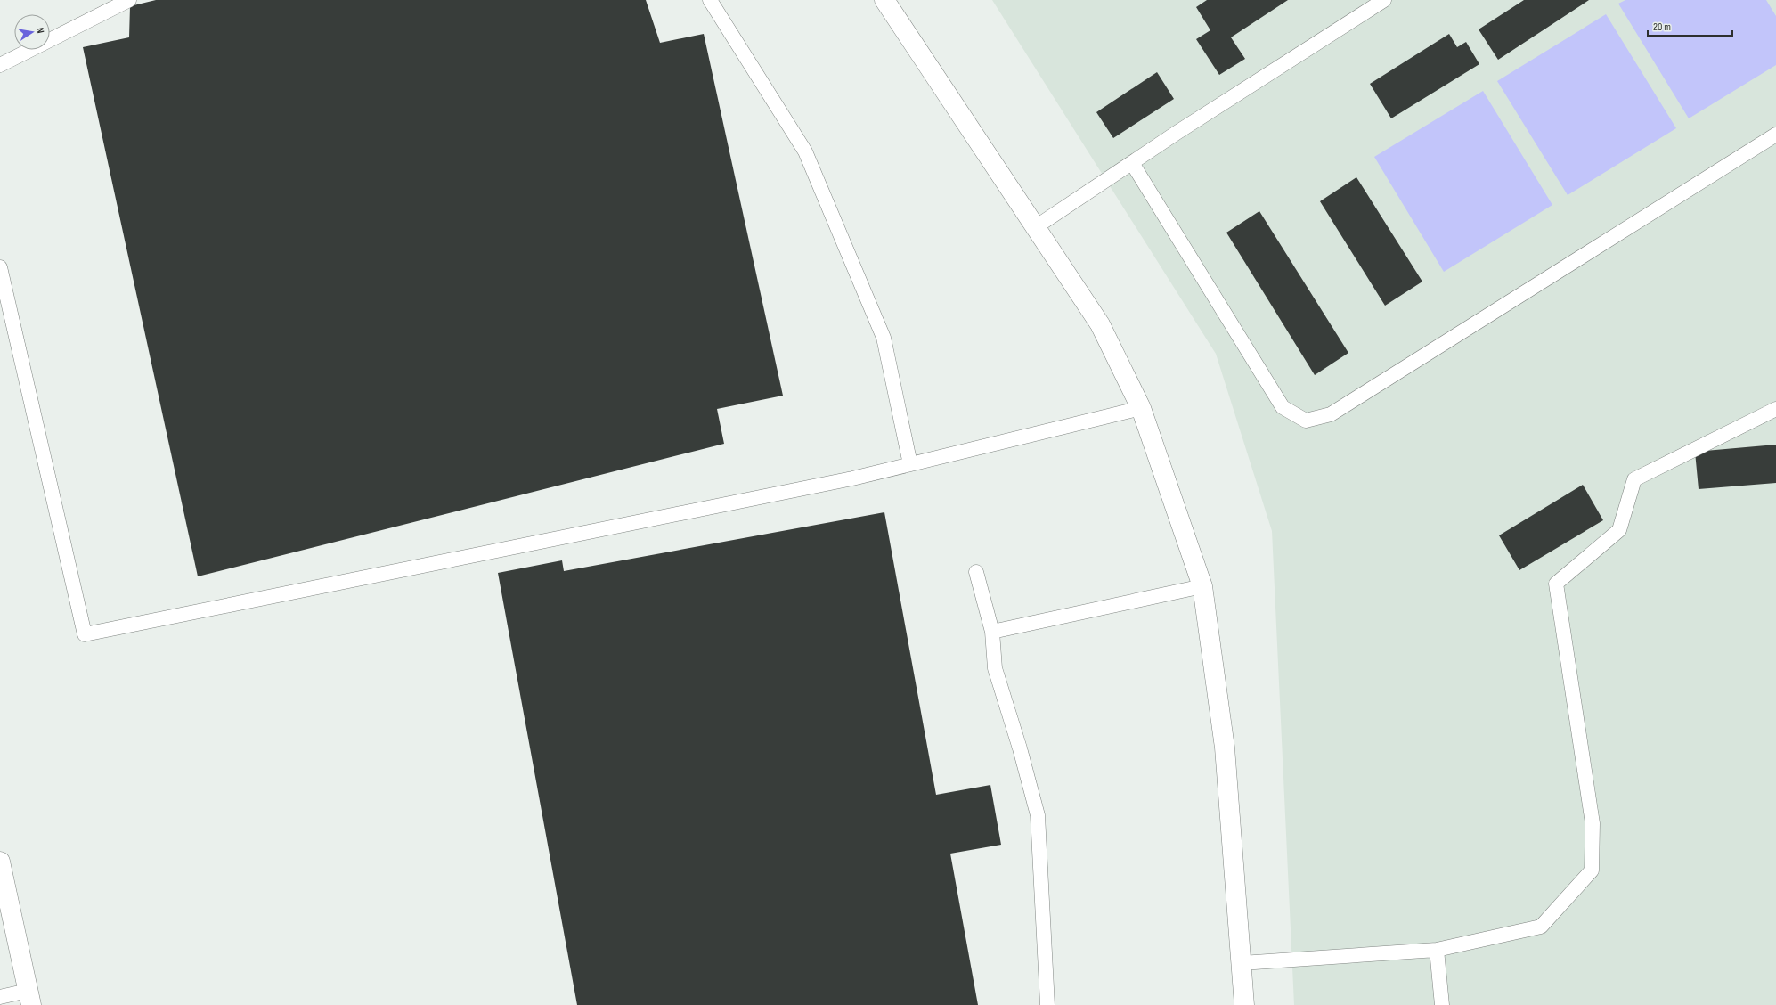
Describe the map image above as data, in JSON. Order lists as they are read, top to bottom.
{
  "scale_bar": "20 m",
  "north": "right"
}
